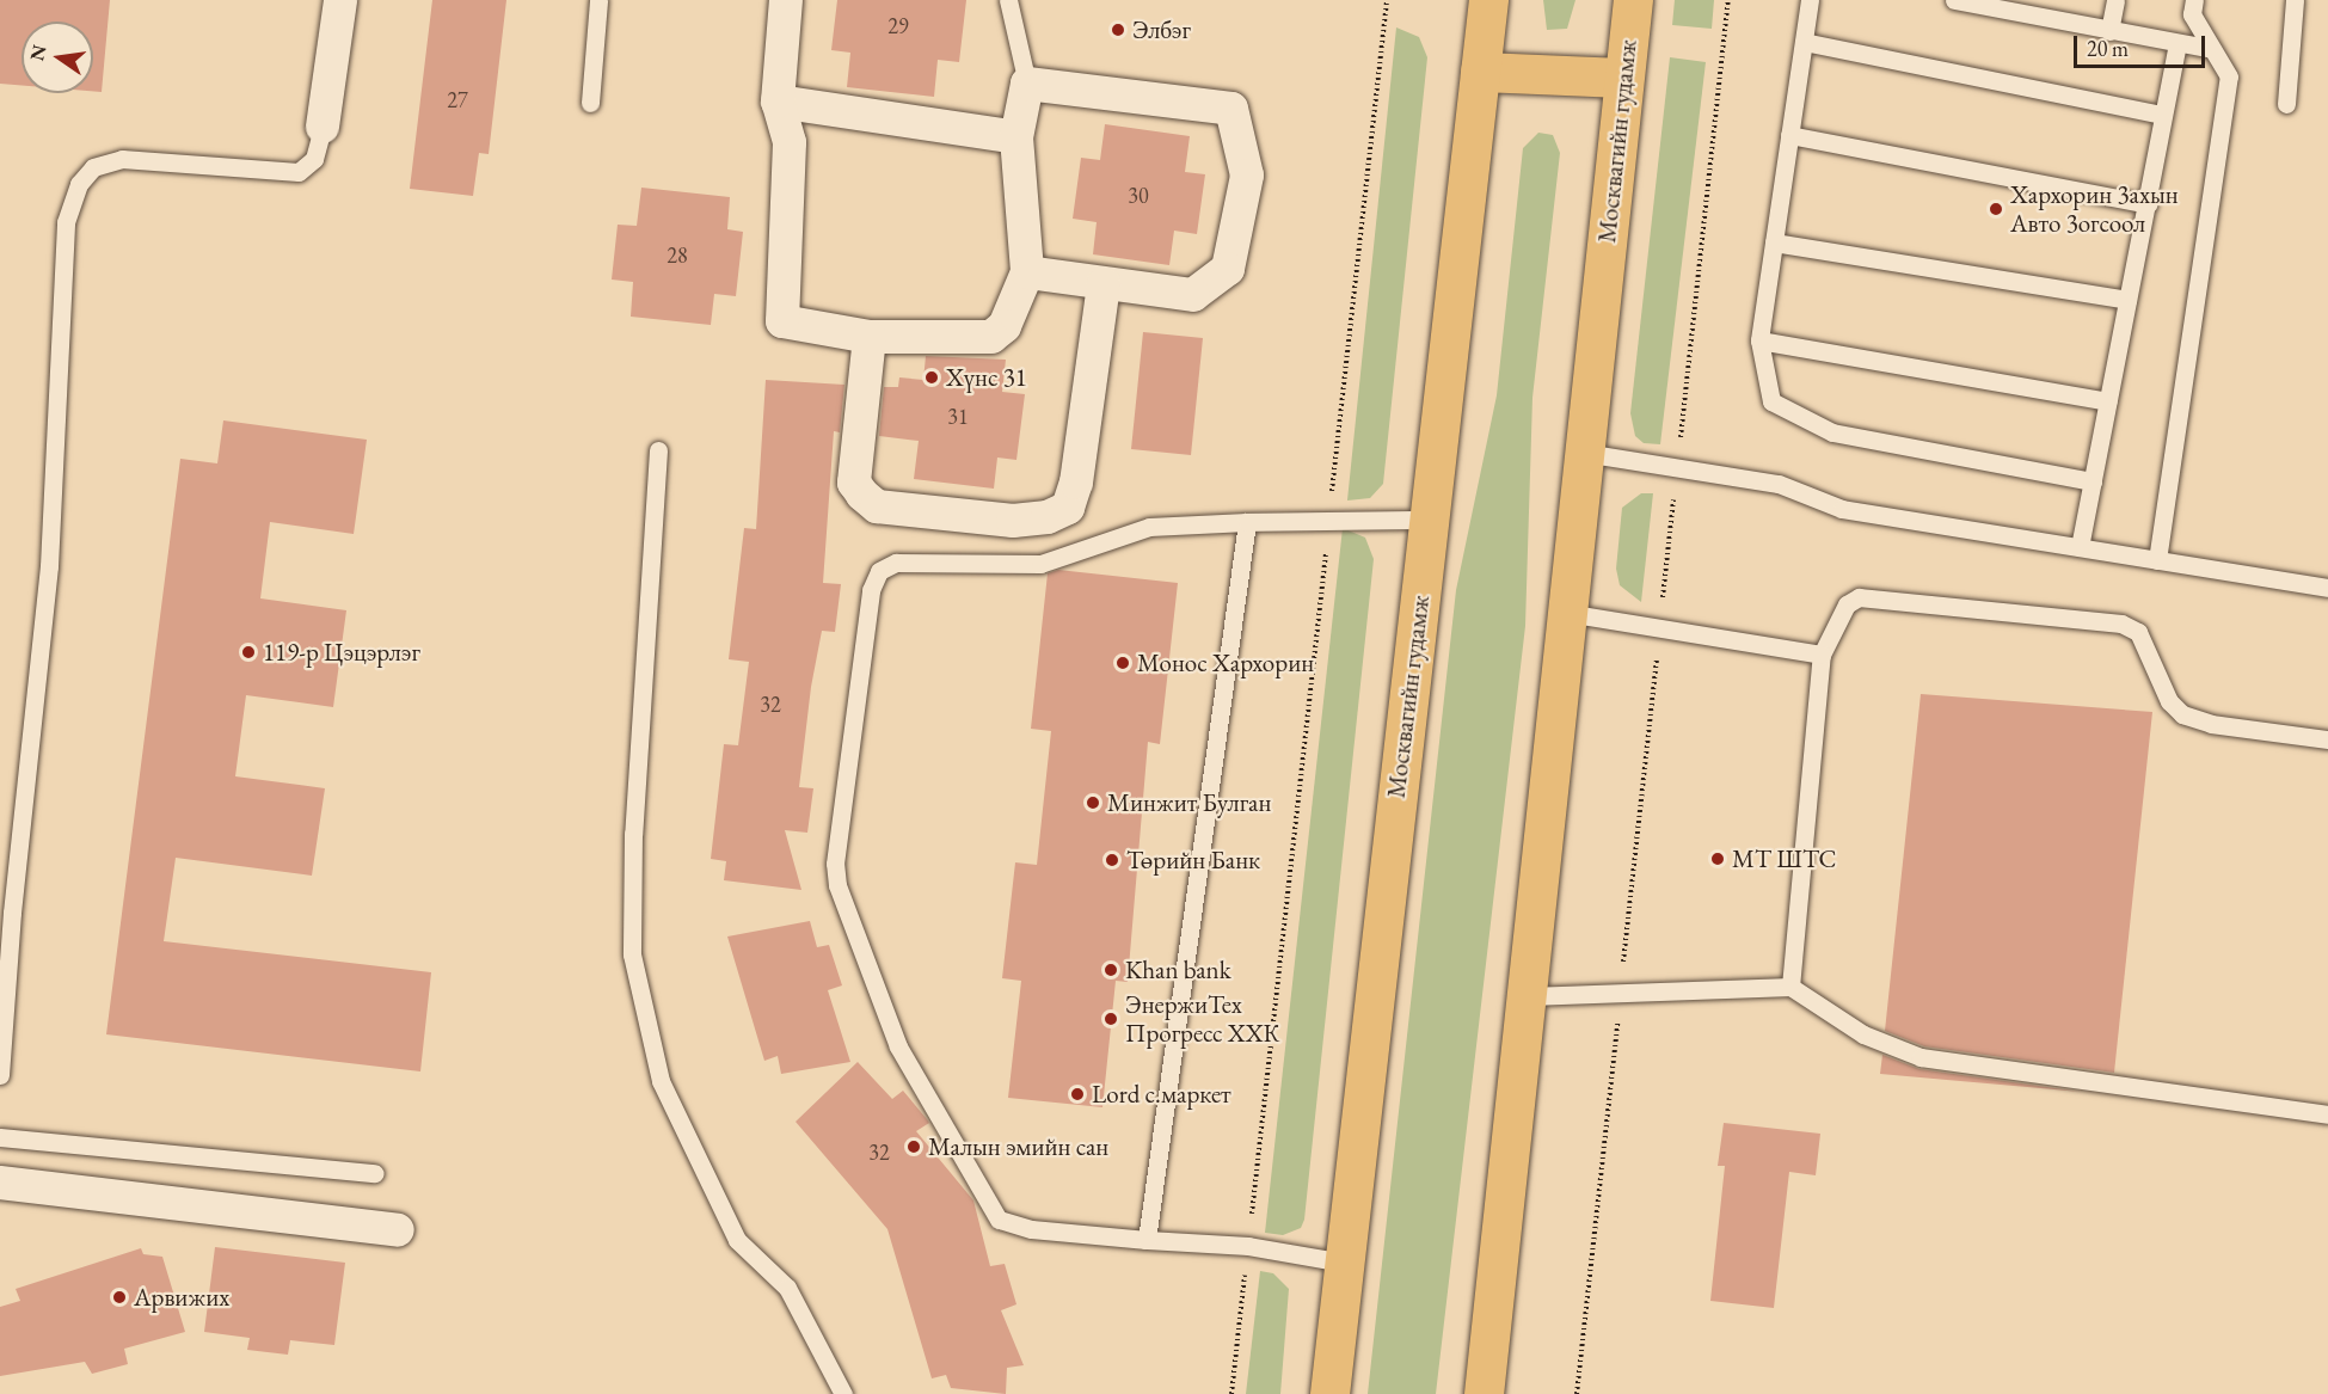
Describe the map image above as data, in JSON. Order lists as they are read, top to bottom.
{
  "streets": {
    "highway": ["Москвагийн гудамж"]
  },
  "places": [
    "Элбэг",
    "Хархорин 3ахын Авто 3огсоол",
    "Хүнс 31",
    "119-р Цэцэрлэг",
    "Монос Хархорин",
    "Минжит Булган",
    "MT ШТС",
    "Төрийн Банк",
    "Khan bank",
    "ЭнержиТех Прогресс ХХК",
    "Lord с.маркет",
    "Малын эмийн сан",
    "Арвижих"
  ],
  "house_numbers": [
    "29",
    "27",
    "30",
    "28",
    "31",
    "32",
    "32"
  ],
  "scale_bar": "20 m",
  "north": "left"
}
